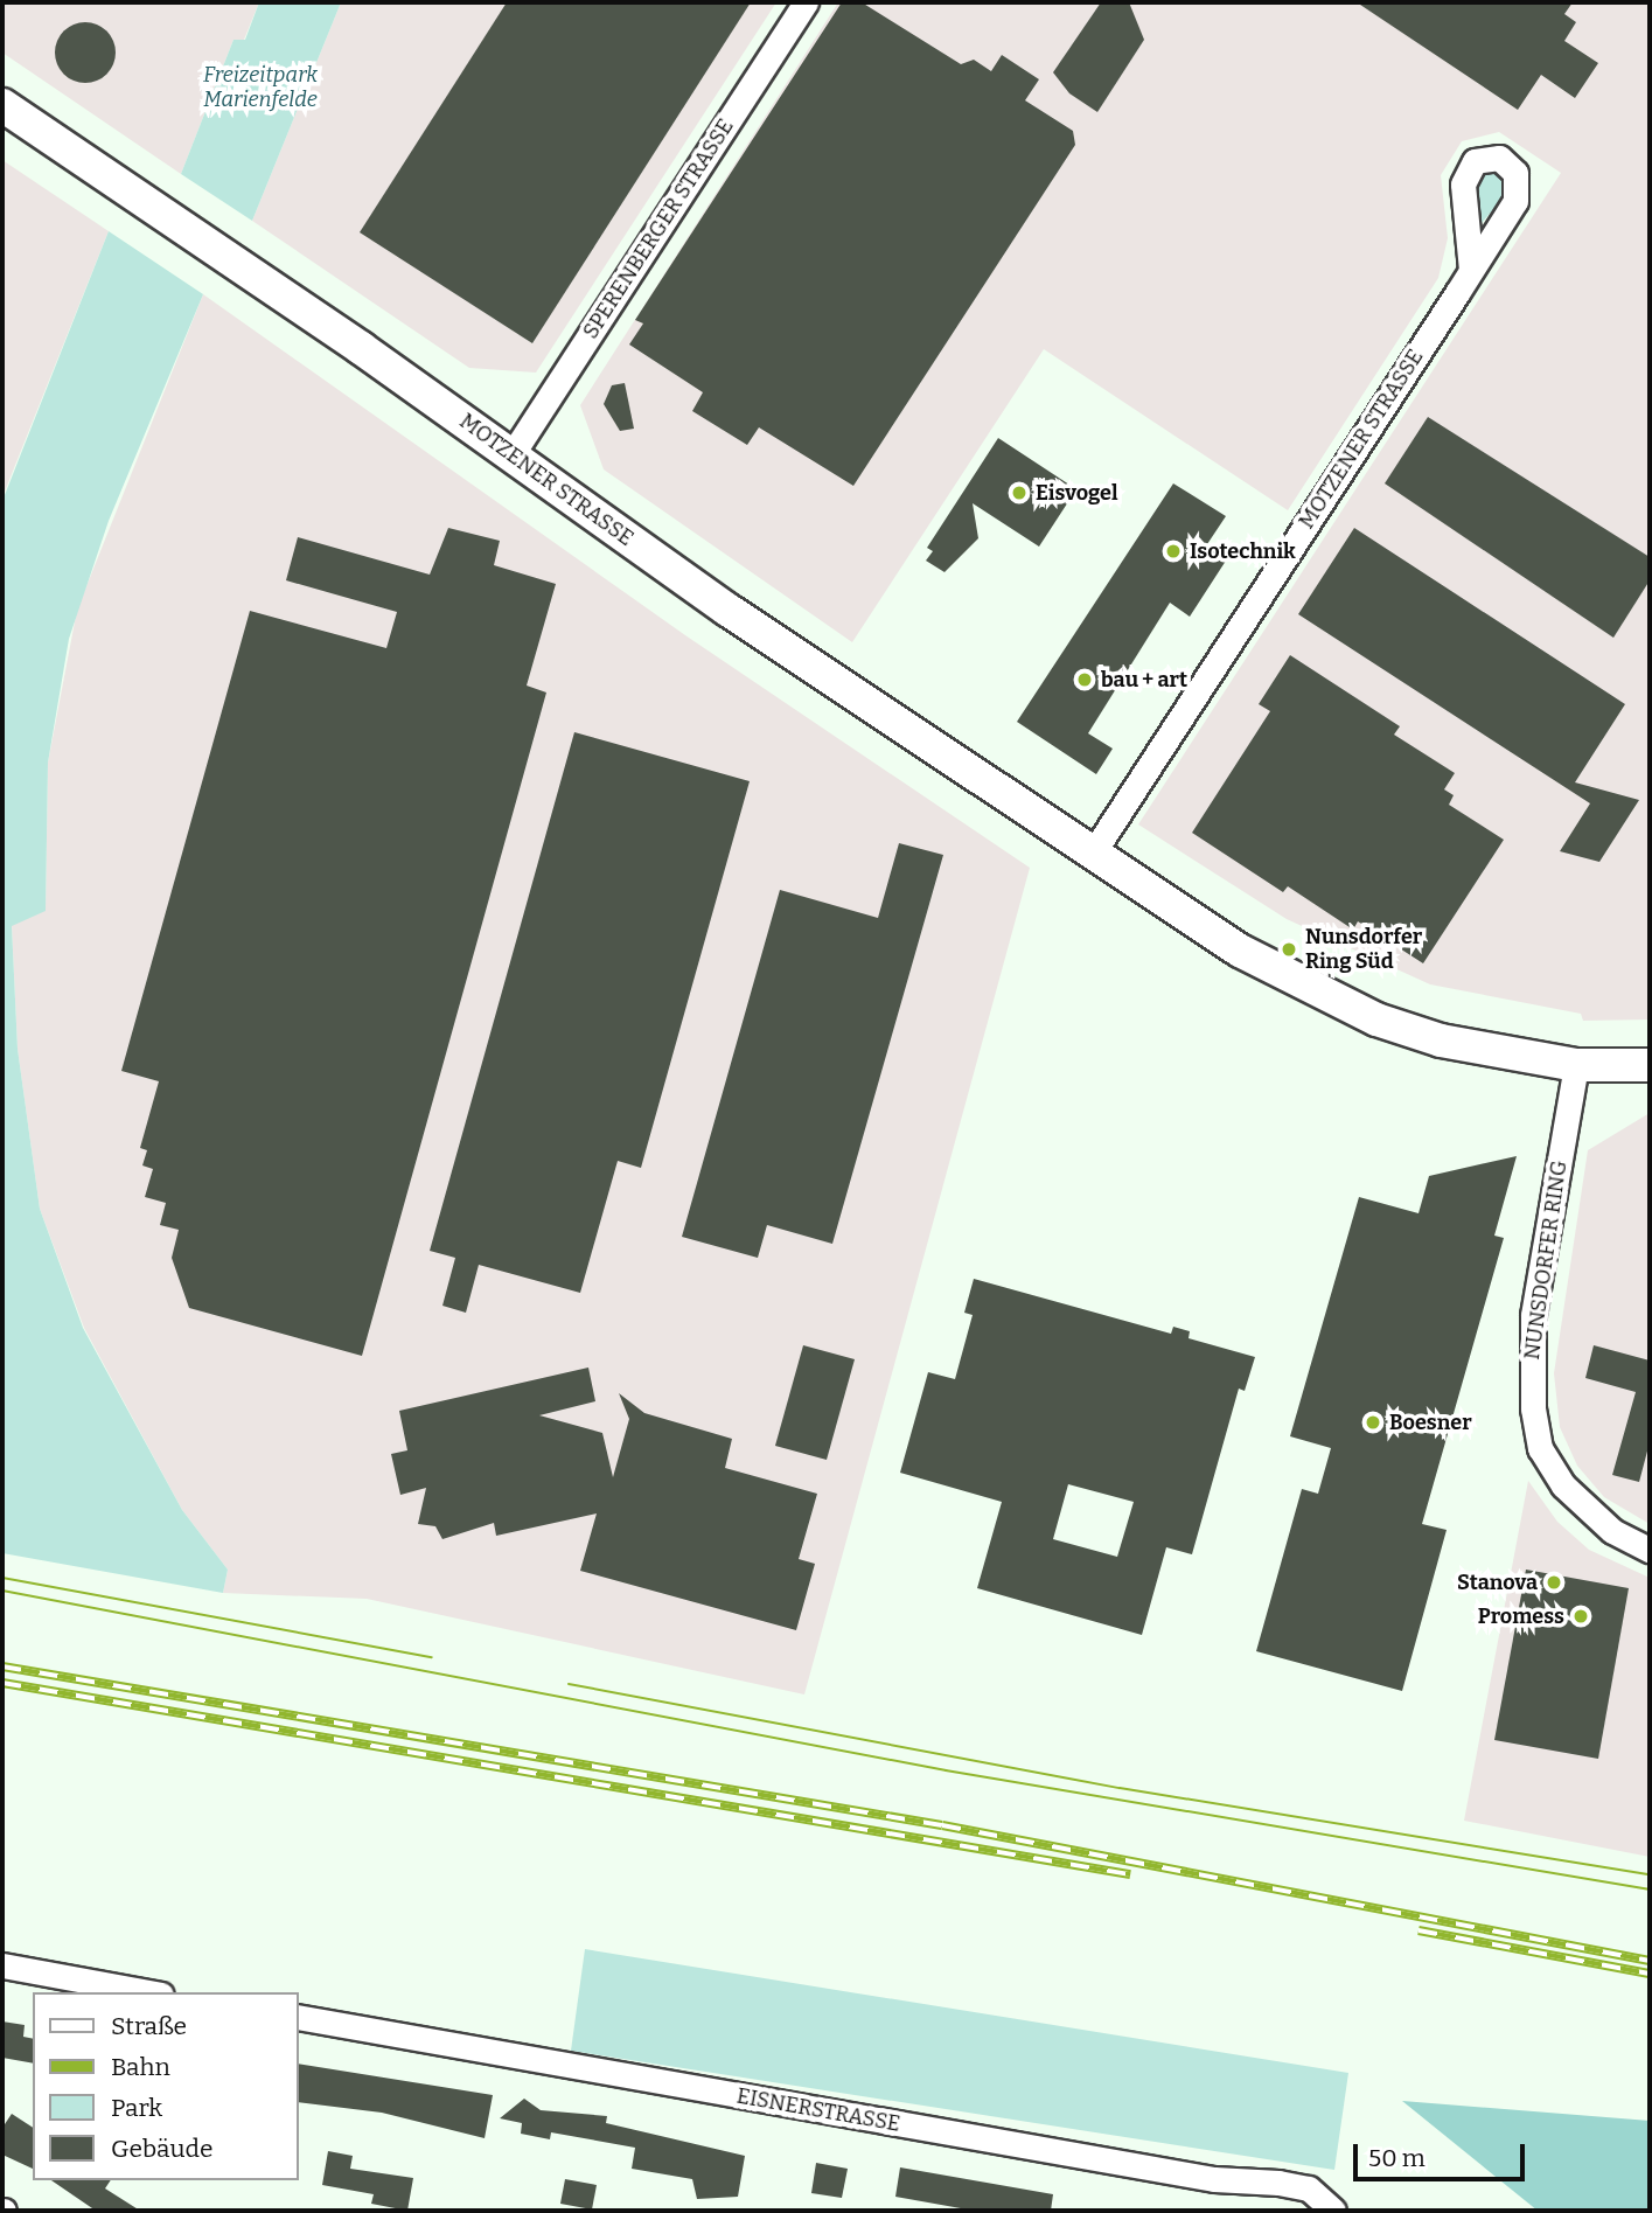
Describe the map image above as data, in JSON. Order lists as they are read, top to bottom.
{
  "streets": {
    "street": [
      "SPERENBERGER STRASSE",
      "MOTZENER STRASSE",
      "NUNSDORFER RING",
      "EISNERSTRASSE"
    ]
  },
  "crossings": [
    ["SPERENBERGER STRASSE", "MOTZENER STRASSE"],
    ["MOTZENER STRASSE", "NUNSDORFER RING"]
  ],
  "parks": ["Freizeitpark Marienfelde"],
  "places": [
    "Eisvogel",
    "Isotechnik",
    "bau + art",
    "Nunsdorfer Ring Süd",
    "Boesner",
    "Stanova",
    "Promess"
  ],
  "legend": [
    "Straße",
    "Bahn",
    "Park",
    "Gebäude"
  ],
  "scale_bar": "50 m"
}
